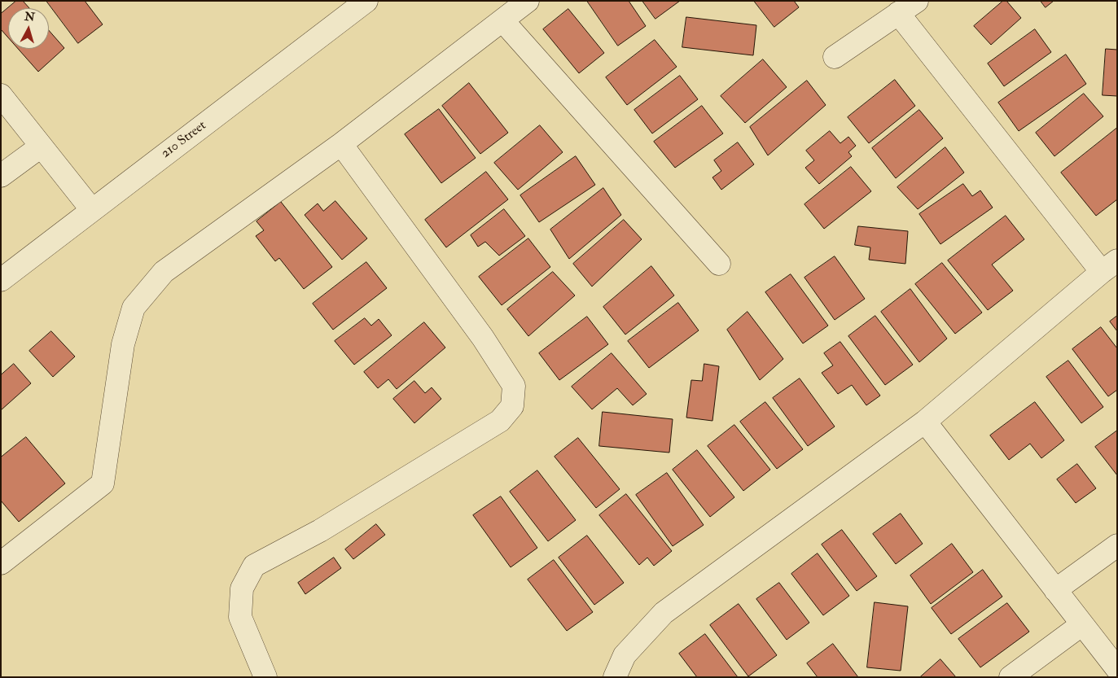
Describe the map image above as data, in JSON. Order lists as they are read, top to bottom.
{
  "streets": {
    "street": ["210 Street"]
  },
  "north": "top"
}
